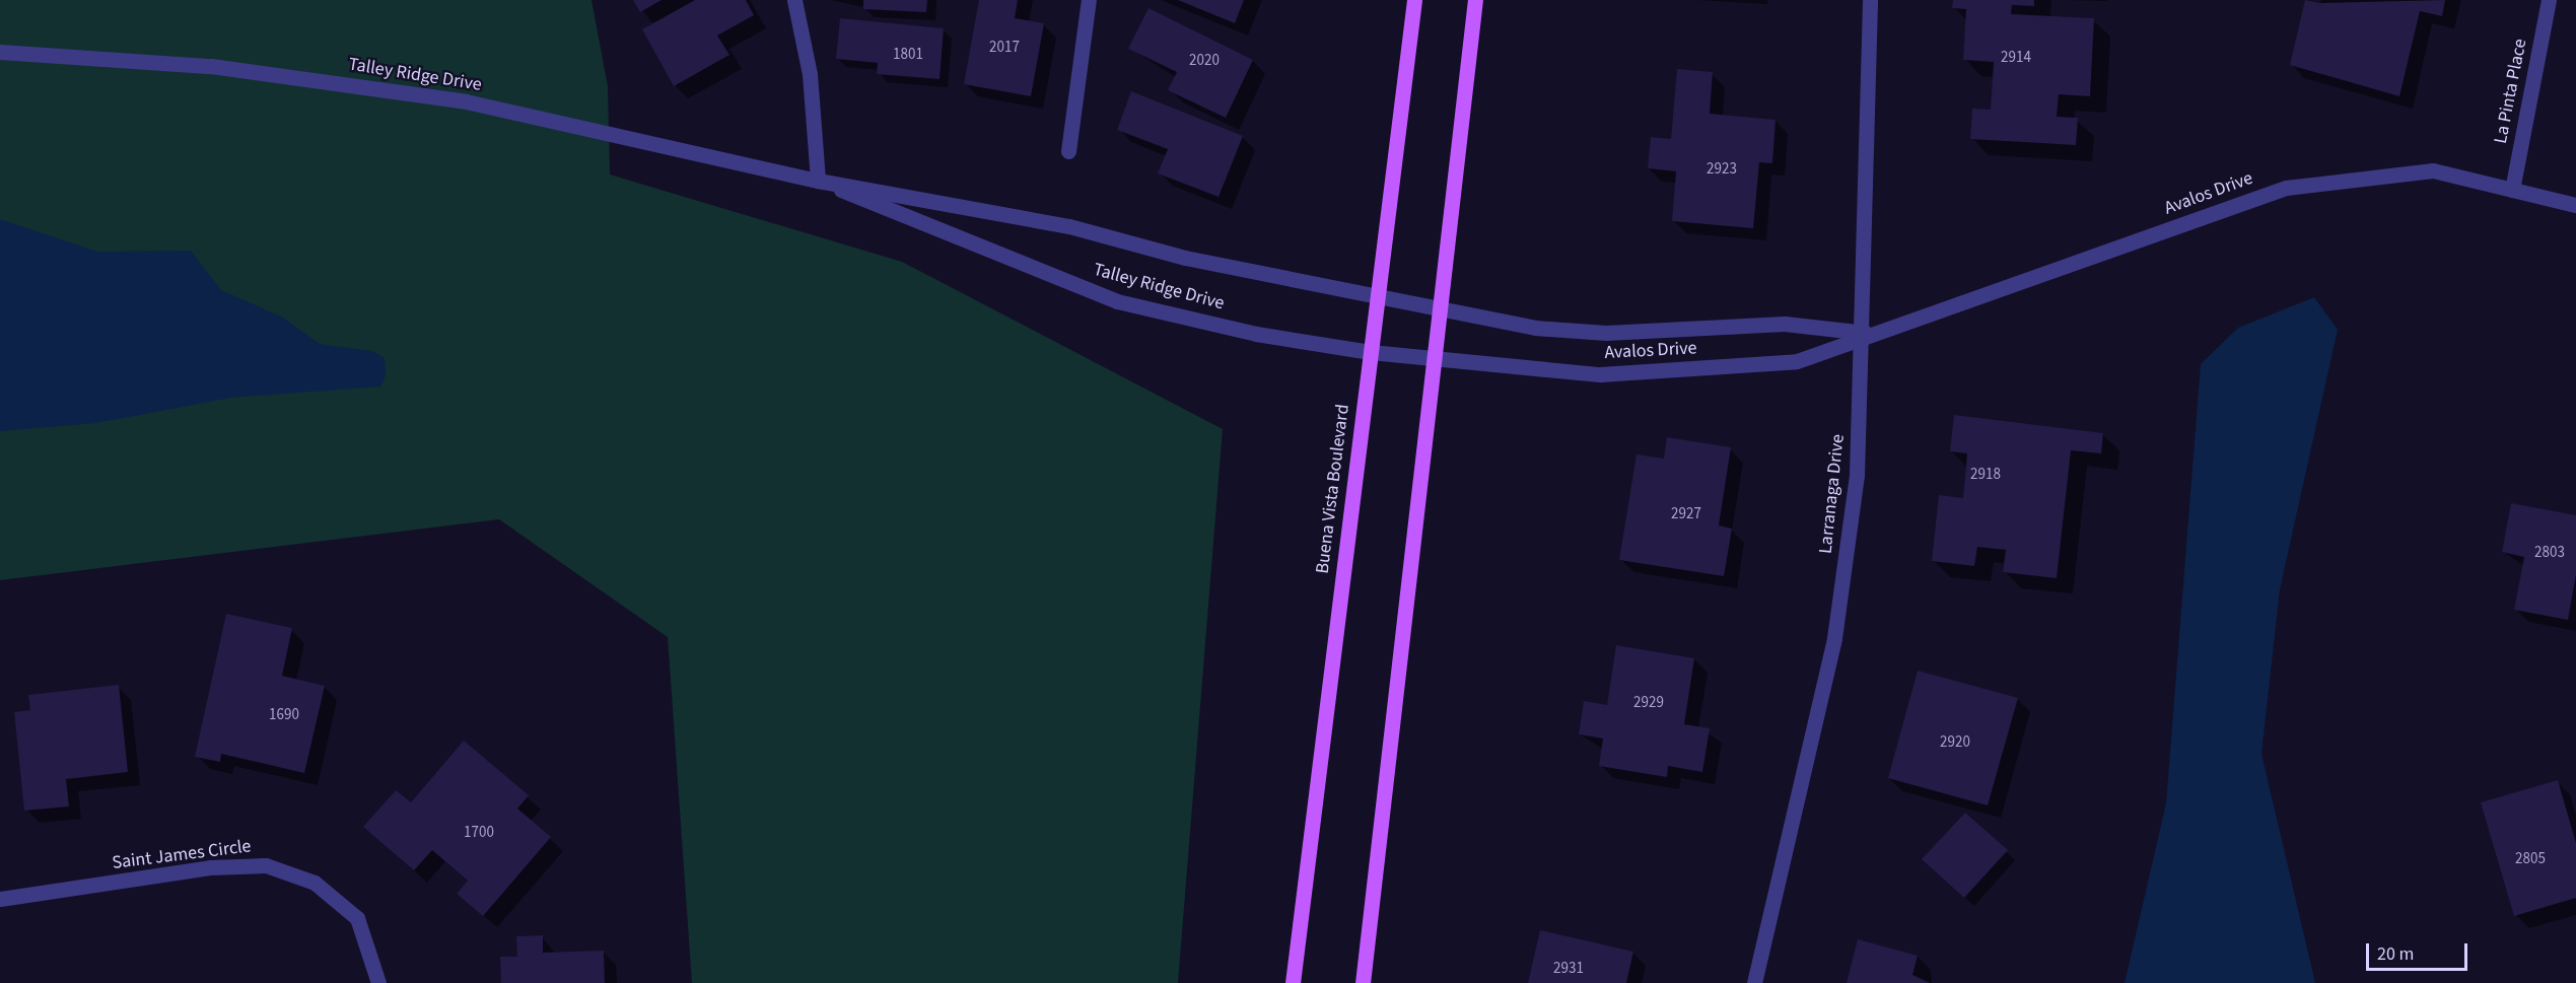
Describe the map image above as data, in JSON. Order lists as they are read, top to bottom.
{
  "streets": {
    "main road": ["Buena Vista Boulevard"],
    "street": [
      "Talley Ridge Drive",
      "La Pinta Place",
      "Avalos Drive",
      "Larranaga Drive",
      "Saint James Circle"
    ]
  },
  "crossings": [
    ["Talley Ridge Drive", "Avalos Drive"],
    ["Talley Ridge Drive", "Buena Vista Boulevard"],
    ["La Pinta Place", "Avalos Drive"],
    ["Avalos Drive", "Larranaga Drive"]
  ],
  "house_numbers": [
    "2017",
    "1801",
    "2914",
    "2020",
    "2923",
    "2918",
    "2927",
    "2803",
    "2929",
    "1690",
    "2920",
    "1700",
    "2805",
    "2931"
  ],
  "scale_bar": "20 m"
}
